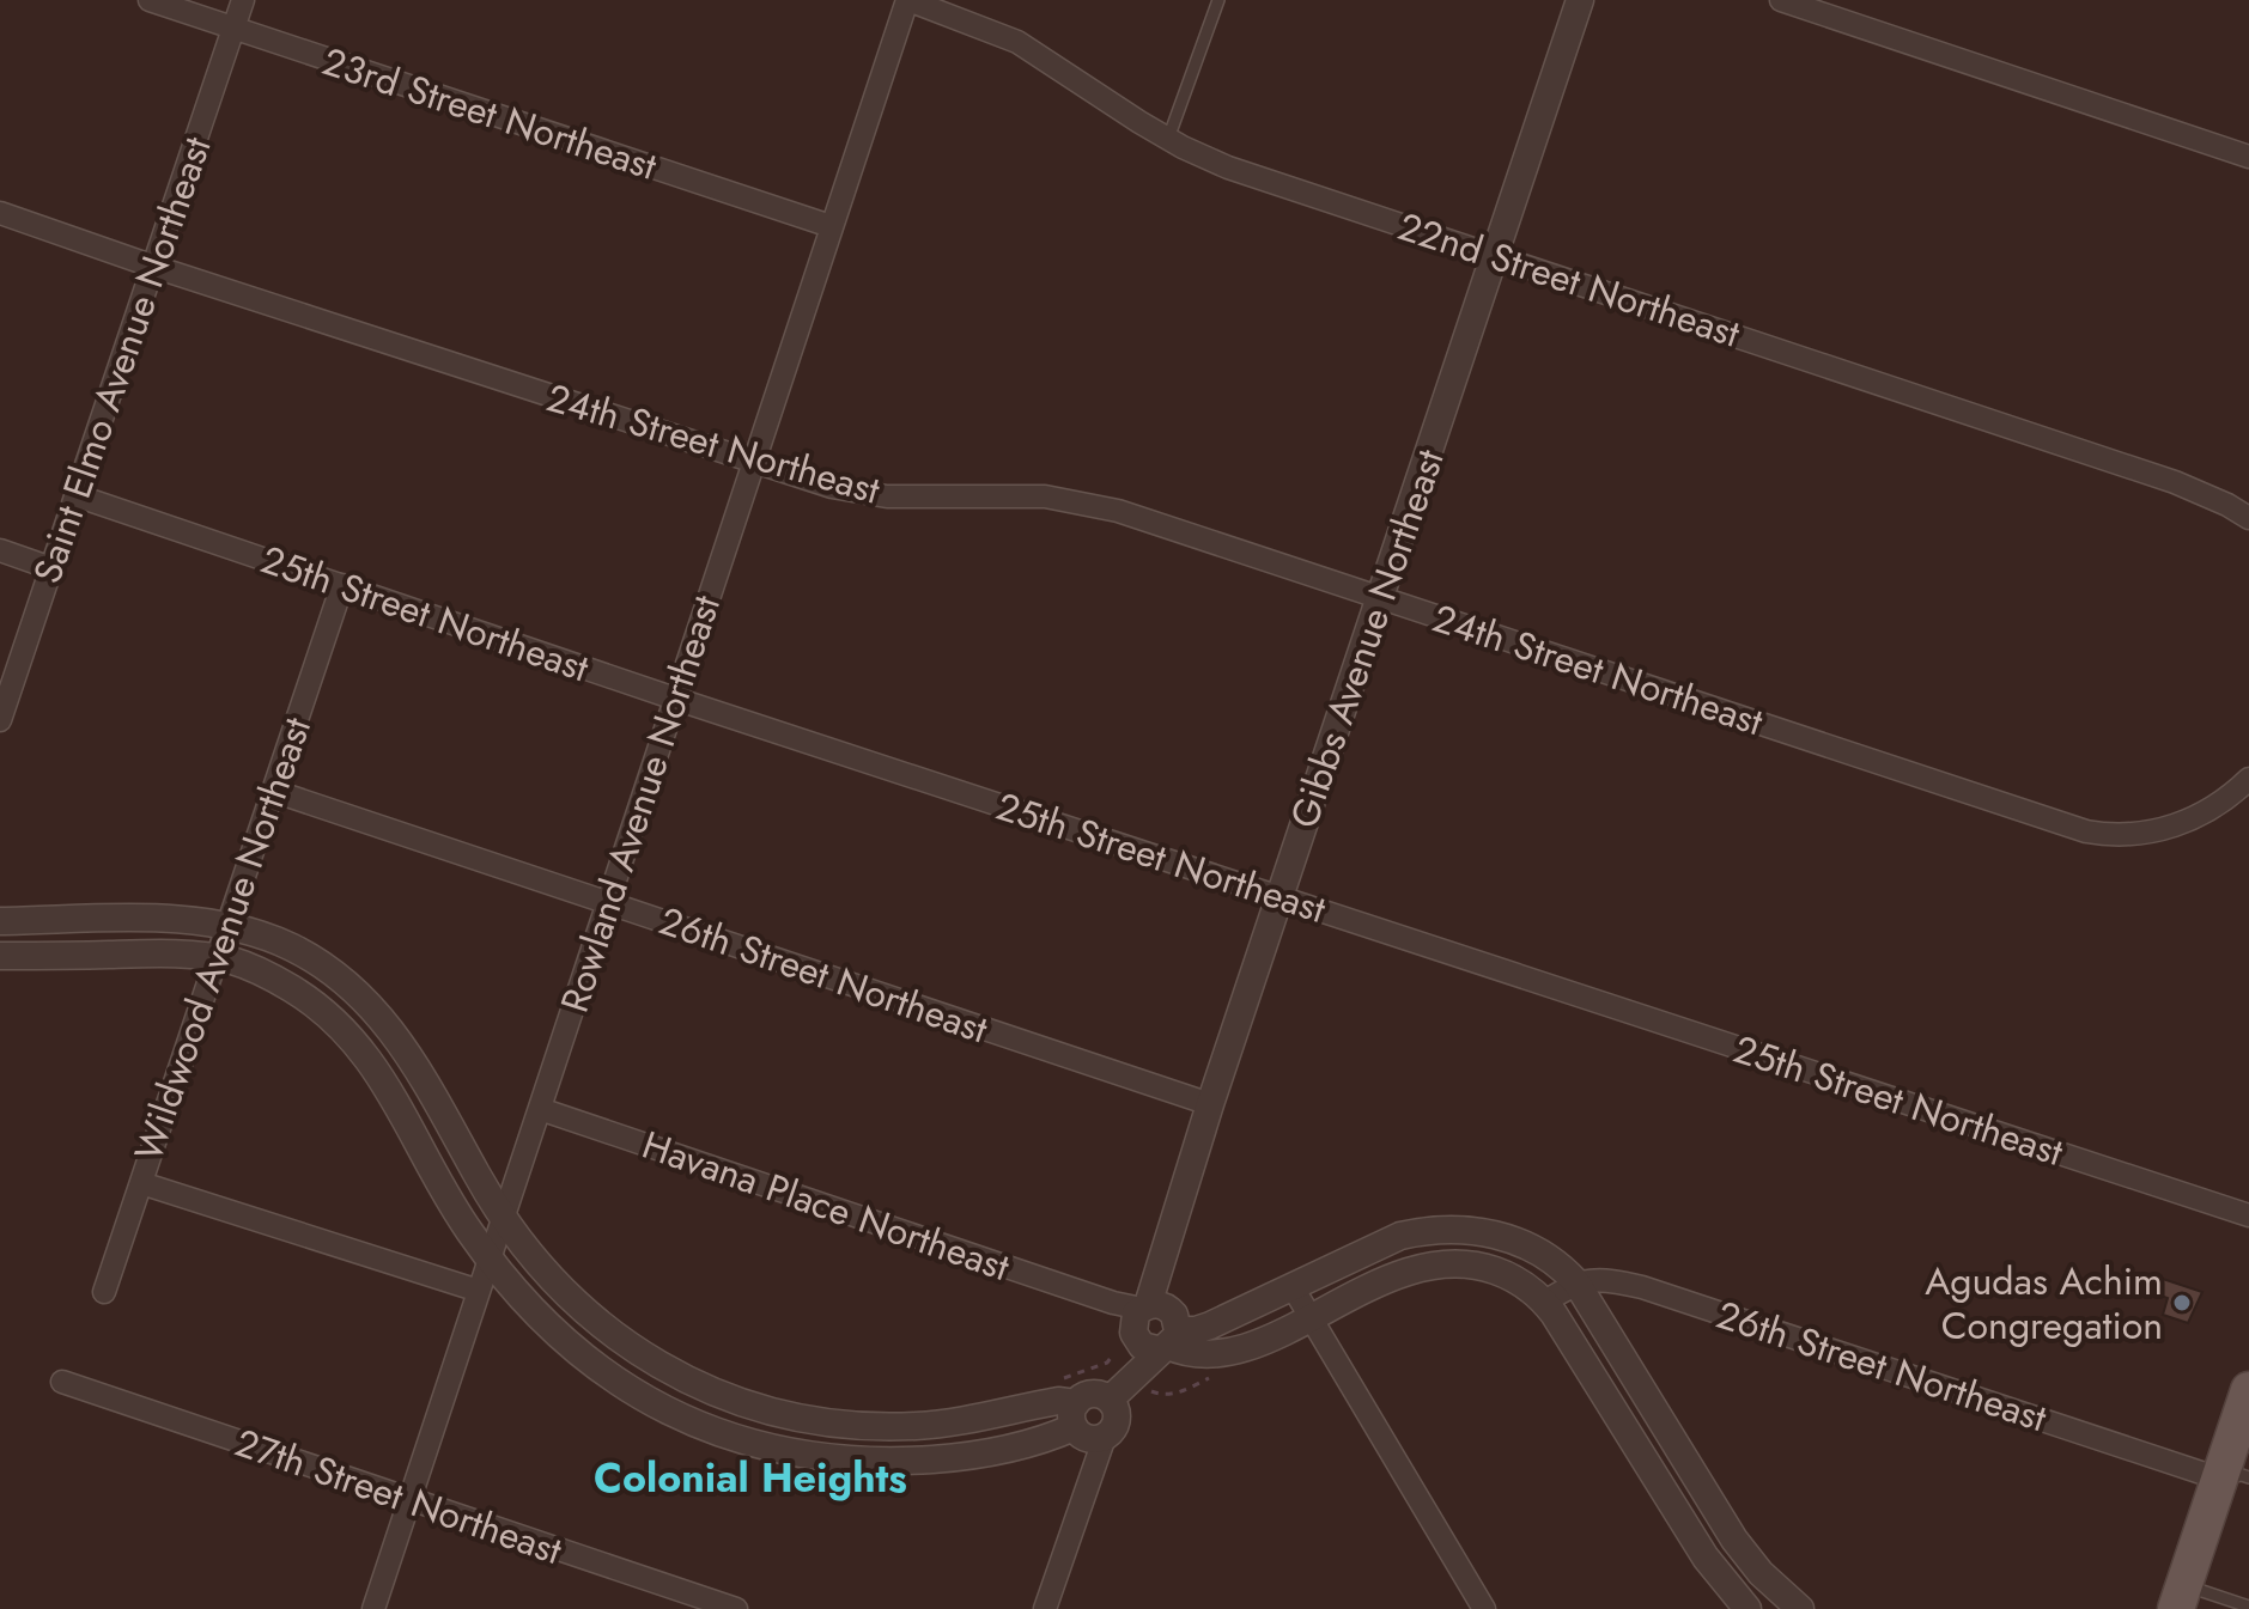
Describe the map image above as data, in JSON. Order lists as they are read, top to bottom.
{
  "streets": {
    "street": [
      "23rd Street Northeast",
      "22nd Street Northeast",
      "Saint Elmo Avenue Northeast",
      "24th Street Northeast",
      "25th Street Northeast",
      "Gibbs Avenue Northeast",
      "Rowland Avenue Northeast",
      "Wildwood Avenue Northeast",
      "26th Street Northeast",
      "Havana Place Northeast",
      "27th Street Northeast"
    ]
  },
  "crossings": [
    ["23rd Street Northeast", "Saint Elmo Avenue Northeast"],
    ["23rd Street Northeast", "Rowland Avenue Northeast"],
    ["22nd Street Northeast", "Gibbs Avenue Northeast"],
    ["22nd Street Northeast", "Rowland Avenue Northeast"],
    ["Saint Elmo Avenue Northeast", "24th Street Northeast"],
    ["Saint Elmo Avenue Northeast", "25th Street Northeast"],
    ["24th Street Northeast", "Gibbs Avenue Northeast"],
    ["24th Street Northeast", "Rowland Avenue Northeast"],
    ["25th Street Northeast", "Gibbs Avenue Northeast"],
    ["25th Street Northeast", "Rowland Avenue Northeast"],
    ["25th Street Northeast", "Wildwood Avenue Northeast"],
    ["Gibbs Avenue Northeast", "26th Street Northeast"],
    ["Gibbs Avenue Northeast", "Havana Place Northeast"],
    ["Rowland Avenue Northeast", "26th Street Northeast"],
    ["Rowland Avenue Northeast", "Havana Place Northeast"],
    ["Rowland Avenue Northeast", "27th Street Northeast"],
    ["Wildwood Avenue Northeast", "26th Street Northeast"]
  ],
  "districts": ["Colonial Heights"],
  "places": ["Agudas Achim Congregation"]
}
